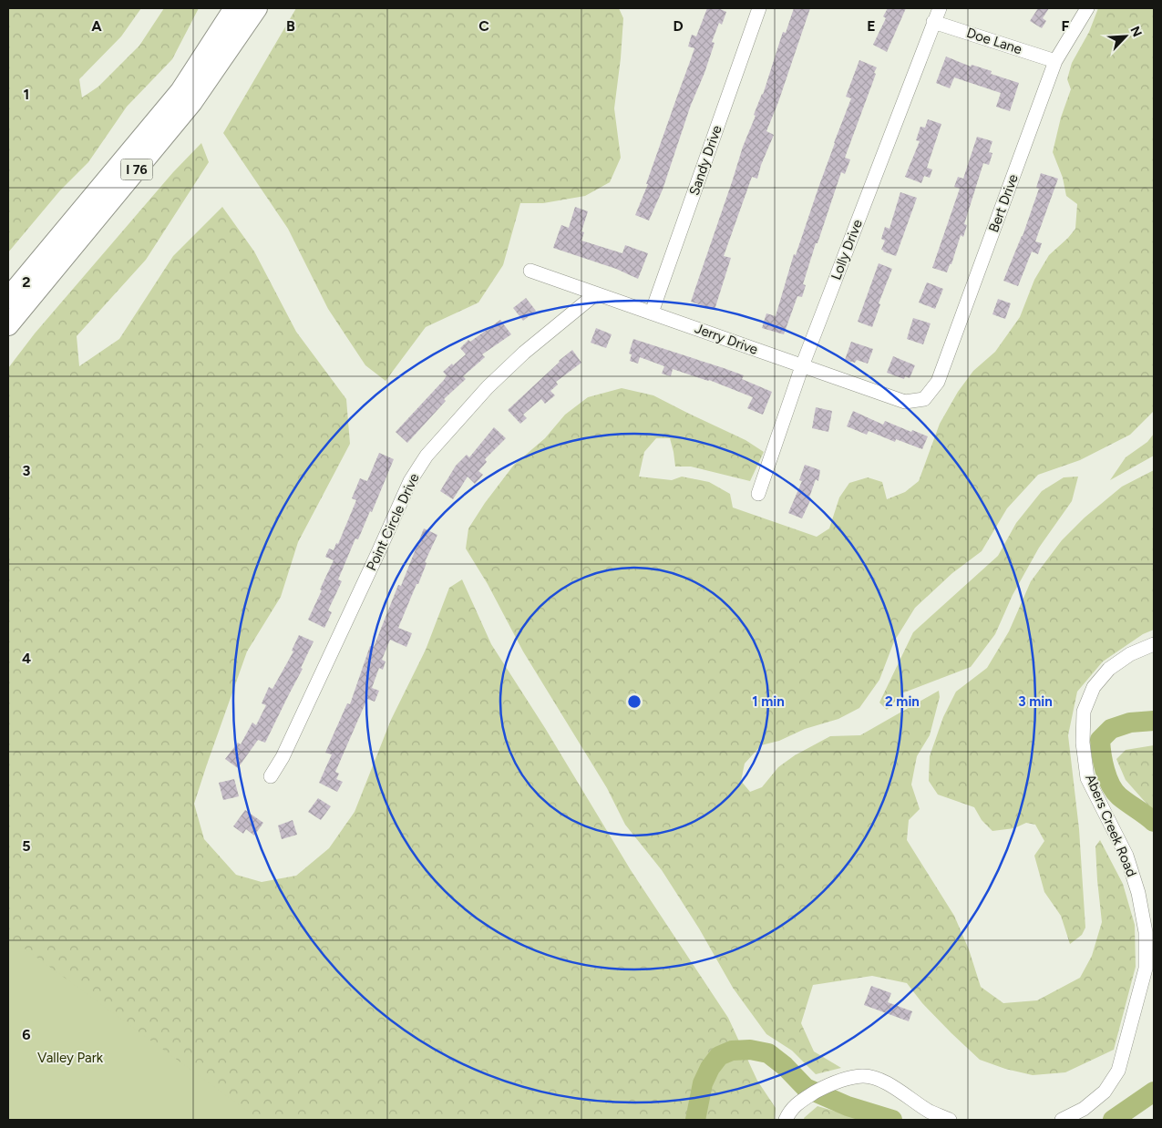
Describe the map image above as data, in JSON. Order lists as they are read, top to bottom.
{
  "streets": {
    "highway": ["I 76"],
    "street": [
      "Doe Lane",
      "Sandy Drive",
      "Bert Drive",
      "Lolly Drive",
      "Jerry Drive",
      "Point Circle Drive",
      "Abers Creek Road"
    ]
  },
  "crossings": [
    ["Doe Lane", "Bert Drive"],
    ["Doe Lane", "Lolly Drive"],
    ["Sandy Drive", "Jerry Drive"],
    ["Bert Drive", "Jerry Drive"],
    ["Lolly Drive", "Jerry Drive"],
    ["Jerry Drive", "Point Circle Drive"]
  ],
  "parks": ["Valley Park"],
  "north": "top right",
  "grid": {
    "columns": [
      "A",
      "B",
      "C",
      "D",
      "E",
      "F"
    ],
    "rows": [
      "1",
      "2",
      "3",
      "4",
      "5",
      "6"
    ]
  },
  "rings": ["1 min", "2 min", "3 min"]
}
